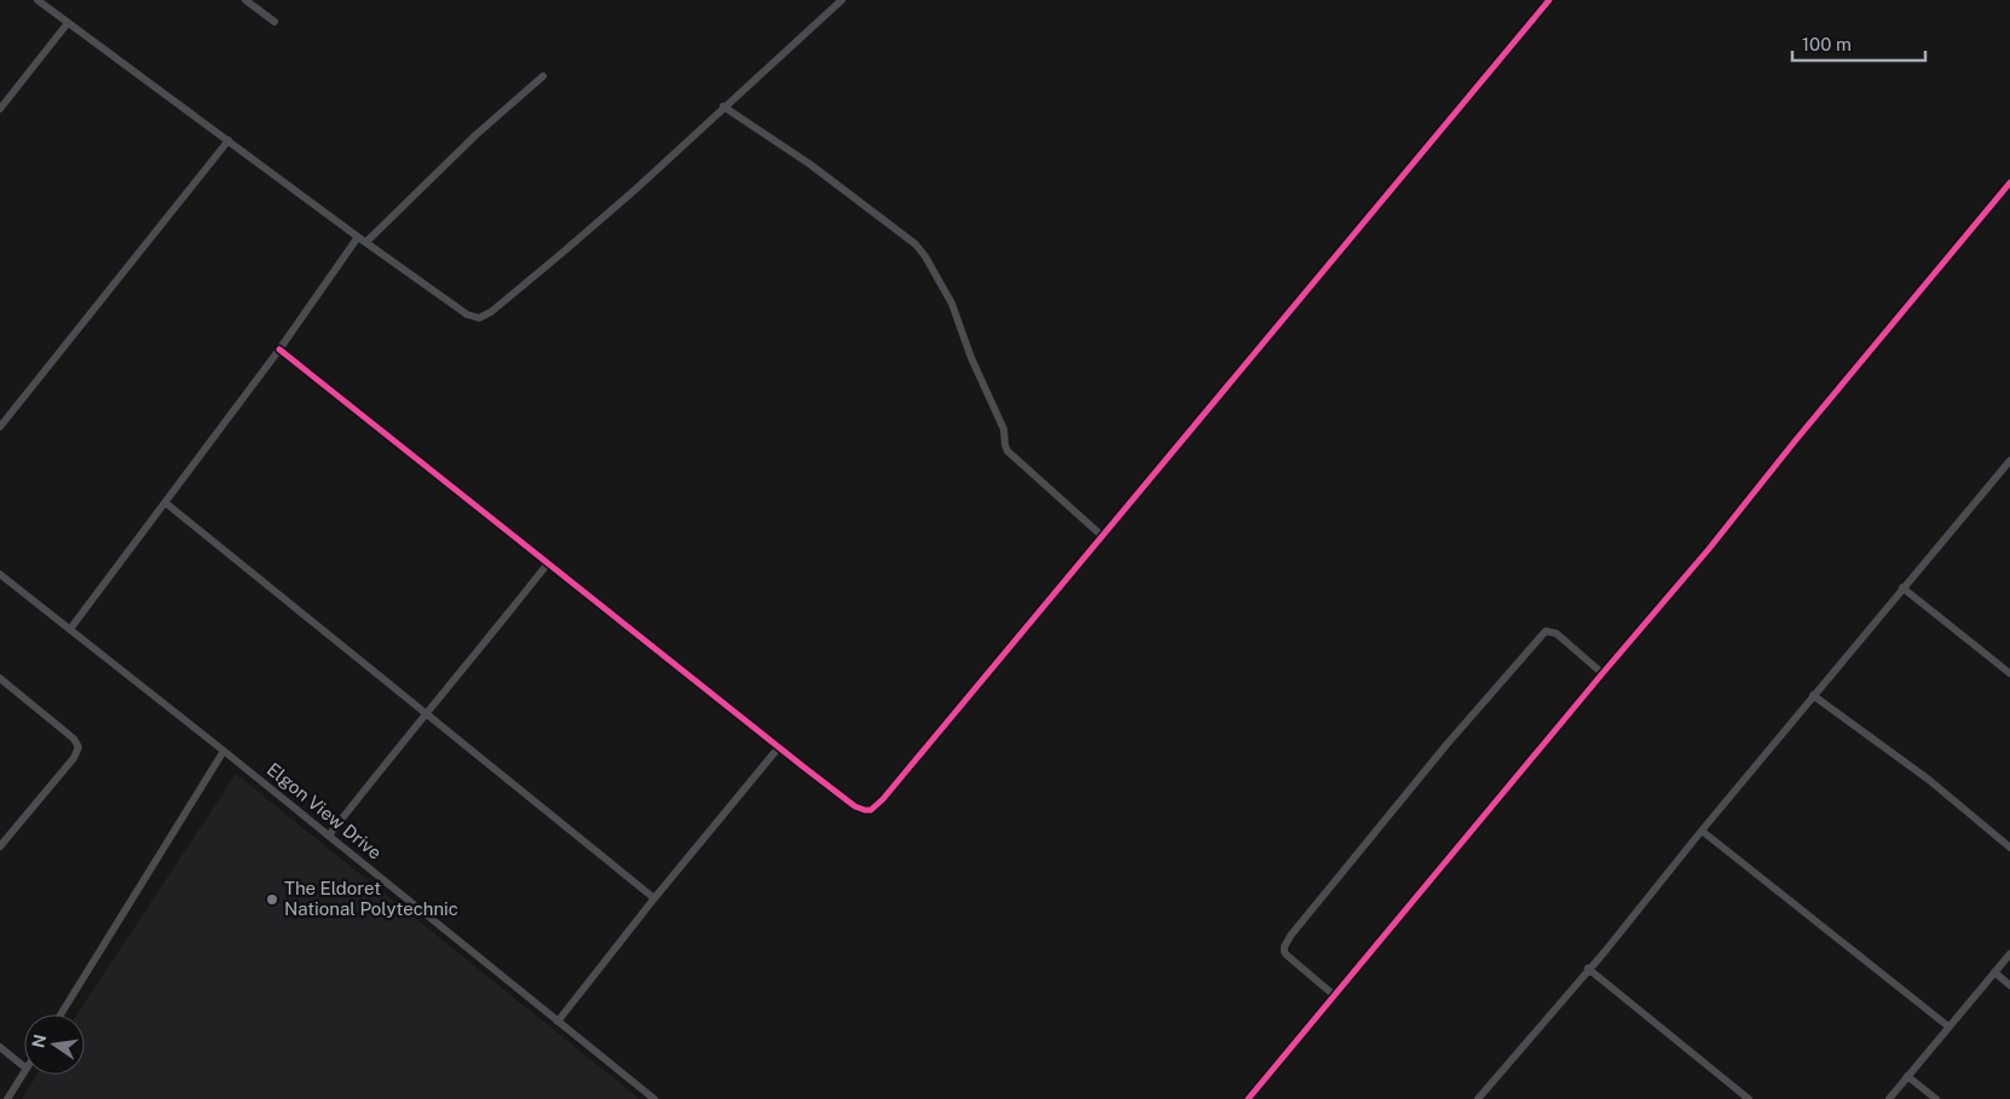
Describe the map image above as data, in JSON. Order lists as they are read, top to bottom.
{
  "streets": {
    "street": ["Elgon View Drive"]
  },
  "places": ["The Eldoret National Polytechnic"],
  "scale_bar": "100 m",
  "north": "left"
}
